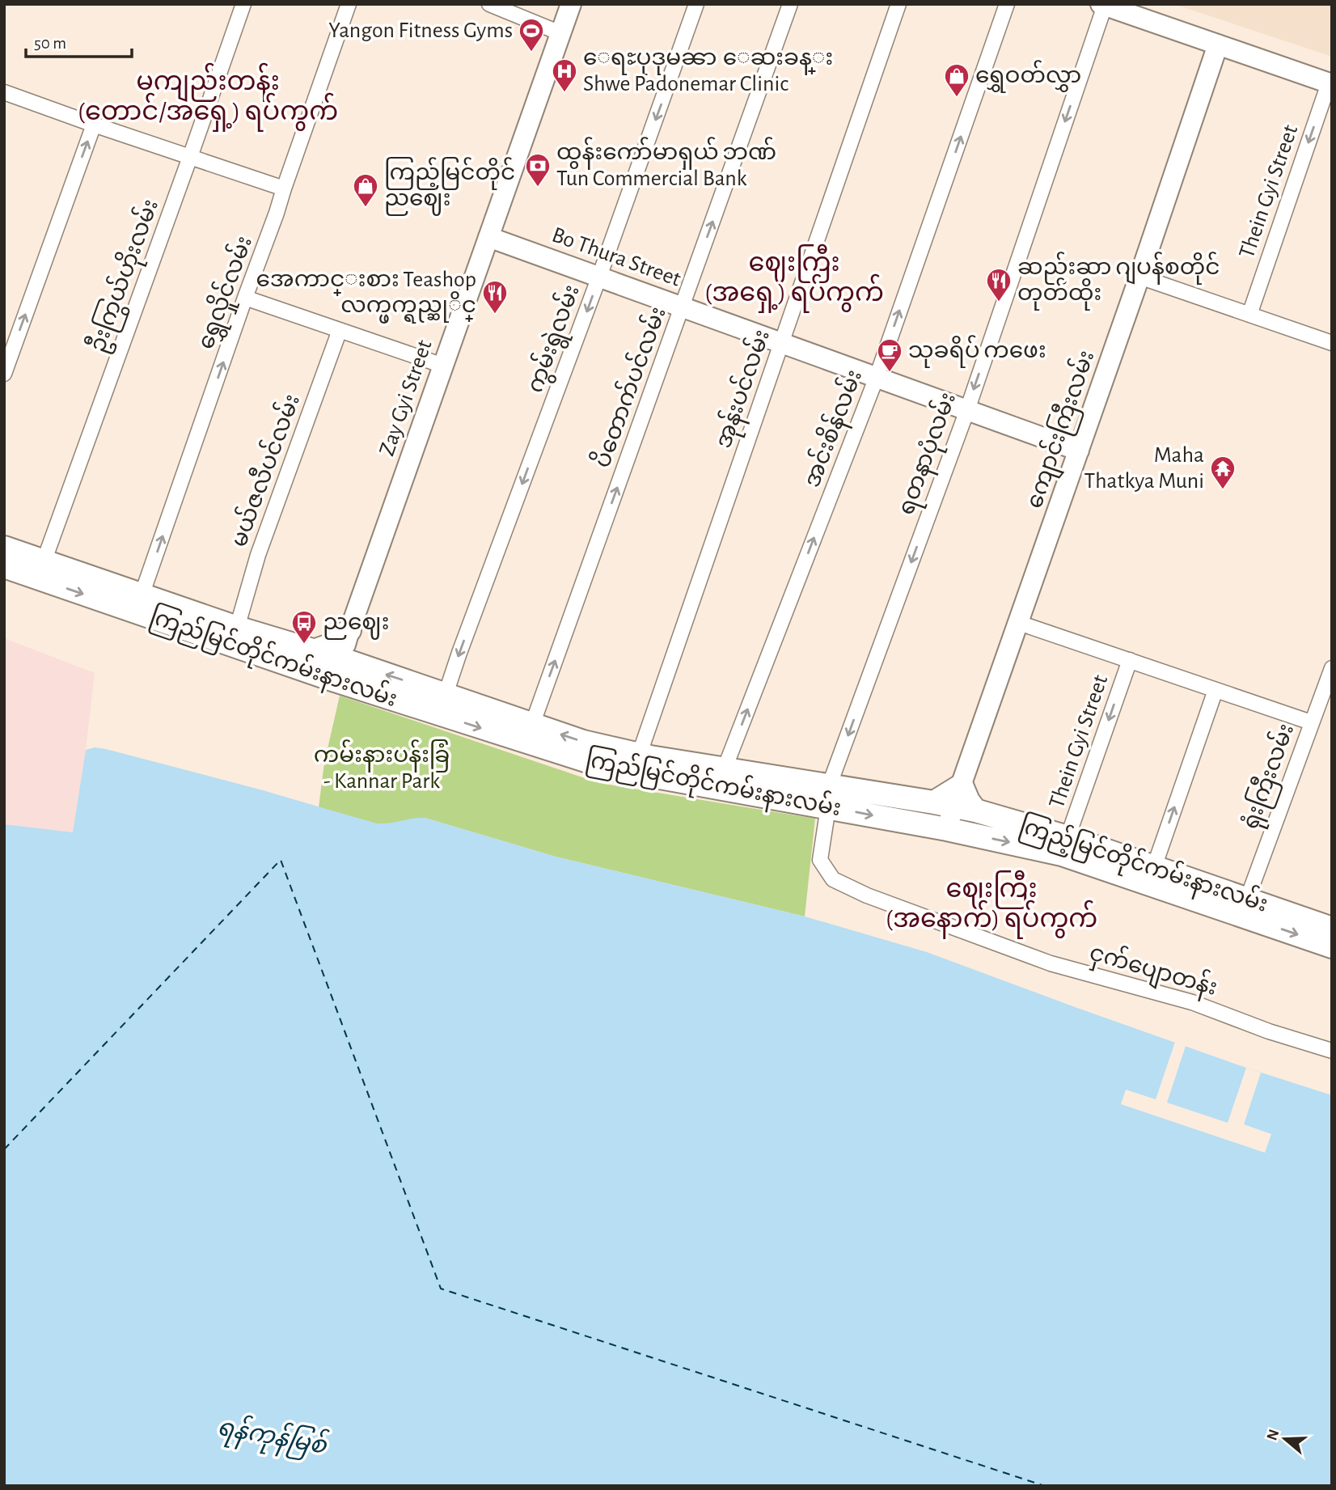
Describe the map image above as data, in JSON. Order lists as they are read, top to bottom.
{
  "streets": {
    "main road": ["ကြည်မြင်တိုင်ကမ်းနားလမ်း", "ကြည့်မြင်တိုင်ကမ်းနားလမ်း"],
    "street": [
      "Thein Gyi Street",
      "Bo Thura Street",
      "ဦးကြွယ်ဟိုးလမ်း",
      "ရွှေလှိုင်လမ်း",
      "ကွမ်းရွဲလမ်း",
      "ပိတောက်ပင်လမ်း",
      "အုန်းပင်လမ်း",
      "Zay Gyi Street",
      "အင်းစိန်လမ်း",
      "ကျောင်းကြီးလမ်း",
      "ရတနာပုံလမ်း",
      "မယ်ဇလီပင်လမ်း",
      "ရုံးကြီးလမ်း",
      "ငှက်ပျောတန်း"
    ]
  },
  "crossings": [
    ["Thein Gyi Street", "ကြည်မြင်တိုင်ကမ်းနားလမ်း"],
    ["Thein Gyi Street", "ကြည့်မြင်တိုင်ကမ်းနားလမ်း"],
    ["Bo Thura Street", "ကွမ်းရွဲလမ်း"],
    ["Bo Thura Street", "ပိတောက်ပင်လမ်း"],
    ["Bo Thura Street", "အုန်းပင်လမ်း"],
    ["Bo Thura Street", "Zay Gyi Street"],
    ["Bo Thura Street", "အင်းစိန်လမ်း"],
    ["Bo Thura Street", "ကျောင်းကြီးလမ်း"],
    ["Bo Thura Street", "ရတနာပုံလမ်း"],
    ["ဦးကြွယ်ဟိုးလမ်း", "ကြည်မြင်တိုင်ကမ်းနားလမ်း"],
    ["ရွှေလှိုင်လမ်း", "ကြည်မြင်တိုင်ကမ်းနားလမ်း"],
    ["ကွမ်းရွဲလမ်း", "ကြည်မြင်တိုင်ကမ်းနားလမ်း"],
    ["ပိတောက်ပင်လမ်း", "ကြည်မြင်တိုင်ကမ်းနားလမ်း"],
    ["အုန်းပင်လမ်း", "ကြည်မြင်တိုင်ကမ်းနားလမ်း"],
    ["အင်းစိန်လမ်း", "ကြည်မြင်တိုင်ကမ်းနားလမ်း"],
    ["ကျောင်းကြီးလမ်း", "ကြည်မြင်တိုင်ကမ်းနားလမ်း"],
    ["ကျောင်းကြီးလမ်း", "ကြည့်မြင်တိုင်ကမ်းနားလမ်း"],
    ["ရတနာပုံလမ်း", "ကြည်မြင်တိုင်ကမ်းနားလမ်း"],
    ["ရတနာပုံလမ်း", "ငှက်ပျောတန်း"],
    ["မယ်ဇလီပင်လမ်း", "ကြည်မြင်တိုင်ကမ်းနားလမ်း"],
    ["ကြည်မြင်တိုင်ကမ်းနားလမ်း", "ကြည့်မြင်တိုင်ကမ်းနားလမ်း"],
    ["ကြည်မြင်တိုင်ကမ်းနားလမ်း", "ငှက်ပျောတန်း"],
    ["ရုံးကြီးလမ်း", "ကြည့်မြင်တိုင်ကမ်းနားလမ်း"]
  ],
  "one_way": [
    "ရွှေလှိုင်လမ်း",
    "ကွမ်းရွဲလမ်း",
    "ပိတောက်ပင်လမ်း",
    "အင်းစိန်လမ်း",
    "ရတနာပုံလမ်း"
  ],
  "districts": ["မကျည်းတန်း (တောင်/အရှေ့) ရပ်ကွက်", "ဈေးကြီး (အရှေ့) ရပ်ကွက်", "ဈေးကြီး (အနောက်) ရပ်ကွက်"],
  "water": ["ရန်ကုန်မြစ်"],
  "parks": ["ကမ်းနားပန်းခြံ - Kannar Park"],
  "places": {
    "sports": ["Yangon Fitness Gyms"],
    "hospital": ["ေရႊပုဒုမၼာ ေဆးခန္း Shwe Padonemar Clinic"],
    "shop": ["ရွှေဝတ်လွှာ", "ကြည့်မြင်တိုင် ညဈေး"],
    "bank": ["ထွန်းကော်မာရှယ် ဘဏ် Tun Commercial Bank"],
    "restaurant": ["ဆည်းဆာ ဂျပန်စတိုင် တုတ်ထိုး", "အေကာင္းစား Teashop လက္ဖက္ရည္ဆုိင္"],
    "cafe": ["သုခရိပ် ကဖေး"],
    "temple": ["Maha Thatkya Muni"],
    "bus stop": ["ညဈေး"]
  },
  "scale_bar": "50 m",
  "north": "left"
}
